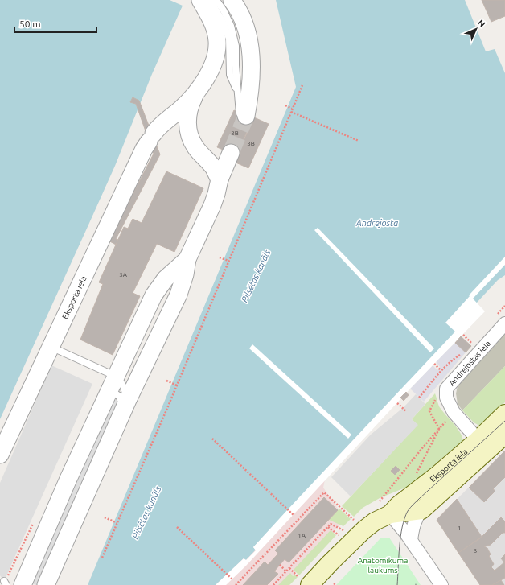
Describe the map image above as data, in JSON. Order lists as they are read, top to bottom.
{
  "streets": {
    "main road": ["Eksporta iela"],
    "street": ["Andrejostas iela"]
  },
  "crossings": [
    ["Eksporta iela", "Andrejostas iela"]
  ],
  "water": ["Andrejosta", "Pilsētas kanāls"],
  "parks": ["Anatomikuma laukums"],
  "house_numbers": [
    "3B",
    "3B",
    "3A",
    "1",
    "1A",
    "3"
  ],
  "scale_bar": "50 m",
  "north": "top right"
}
